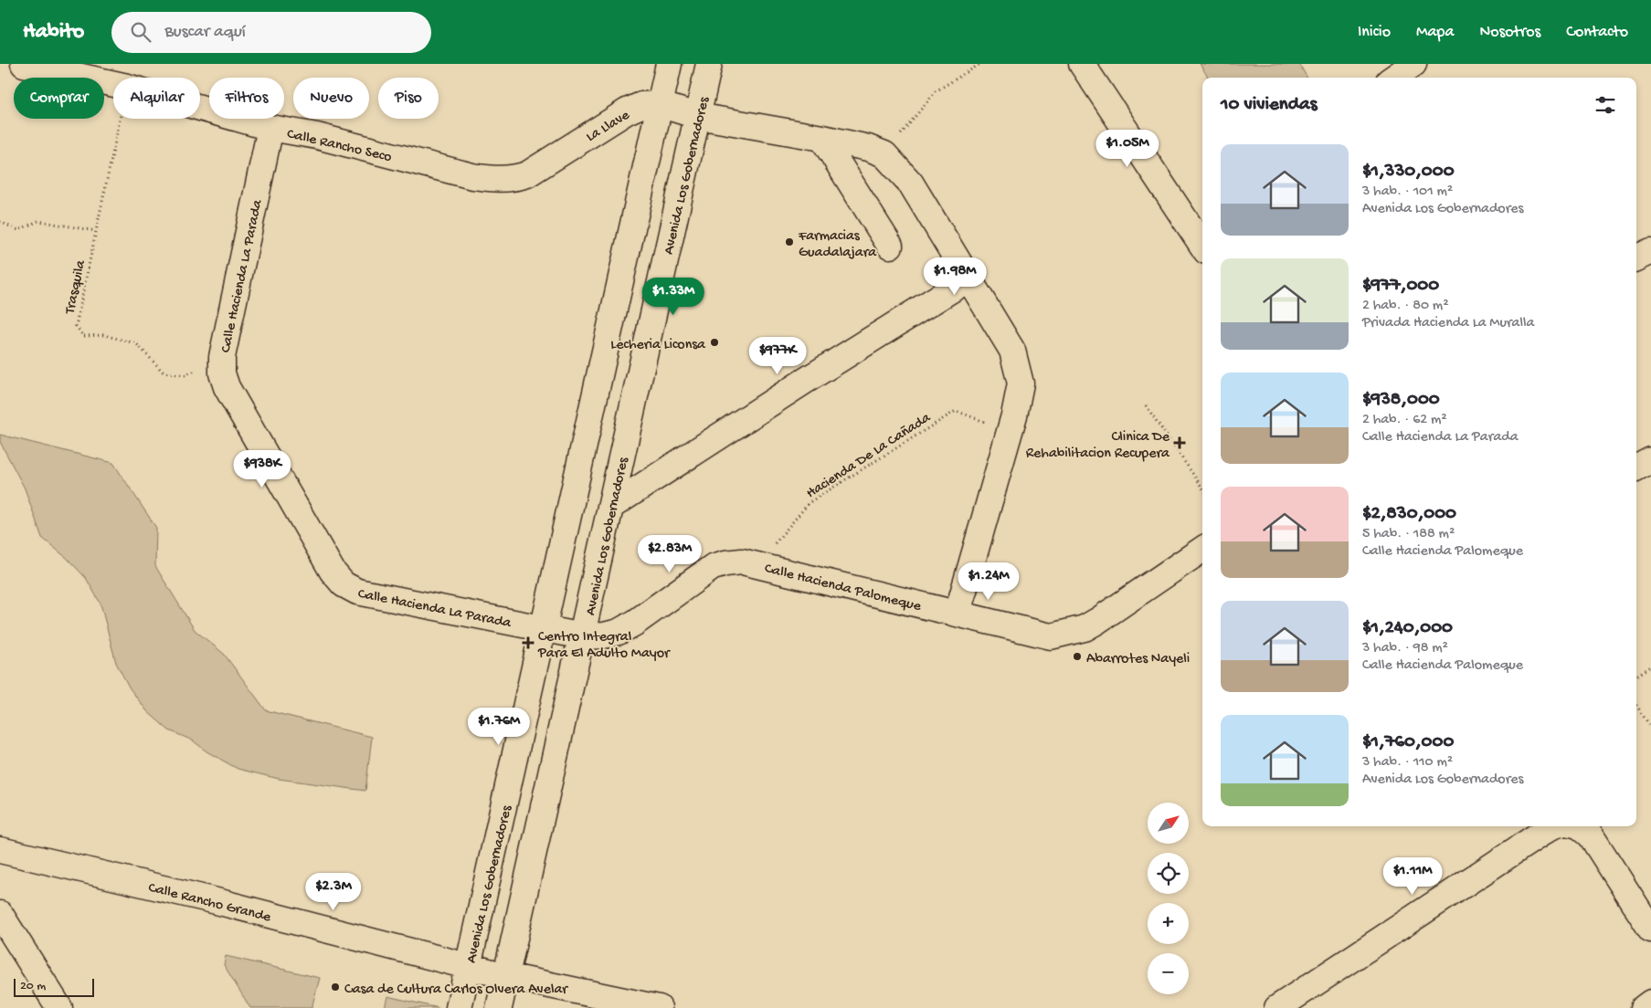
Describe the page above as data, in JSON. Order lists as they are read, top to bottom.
{
  "streets": {
    "street": [
      "La Llave",
      "Calle Rancho Seco",
      "Avenida Los Gobernadores",
      "Calle Hacienda La Parada",
      "Calle Hacienda Palomeque",
      "Calle Rancho Grande"
    ],
    "path": ["Trasquila", "Hacienda De La Cañada"]
  },
  "crossings": [
    ["La Llave", "Calle Rancho Seco"],
    ["La Llave", "Avenida Los Gobernadores"],
    ["Calle Rancho Seco", "Calle Hacienda La Parada"],
    ["Avenida Los Gobernadores", "Calle Hacienda La Parada"],
    ["Avenida Los Gobernadores", "Calle Hacienda Palomeque"],
    ["Avenida Los Gobernadores", "Calle Rancho Grande"],
    ["Calle Hacienda La Parada", "Trasquila"],
    ["Calle Hacienda La Parada", "Calle Hacienda Palomeque"],
    ["Hacienda De La Cañada", "Calle Hacienda Palomeque"]
  ],
  "places": {
    "other": [
      "Farmacias Guadalajara",
      "Lecheria Liconsa",
      "Abarrotes Nayeli",
      "Casa de Cultura Carlos Olvera Avelar"
    ],
    "health": ["Clinica De Rehabilitacion Recupera", "Centro Integral Para El Adulto Mayor"]
  },
  "scale_bar": "20 m",
  "north": "top right",
  "page": {
    "header": "Habito",
    "search": "Buscar aquí",
    "nav": [
      "Inicio",
      "Mapa",
      "Nosotros",
      "Contacto"
    ],
    "chip": [
      "Comprar",
      "Alquilar",
      "Filtros",
      "Nuevo",
      "Piso"
    ],
    "heading": "10 viviendas",
    "price": [
      "$1.05M",
      "$1.98M",
      "$1.33M",
      "$977K",
      "$938K",
      "$2.83M",
      "$1.24M",
      "$1.76M",
      "$1.11M",
      "$2.3M"
    ],
    "list": [
      {
        "name": "$1,330,000",
        "note": "3 hab. · 101 m² · Avenida Los Gobernadores"
      },
      {
        "name": "$977,000",
        "note": "2 hab. · 80 m² · Privada Hacienda La Muralla"
      },
      {
        "name": "$938,000",
        "note": "2 hab. · 62 m² · Calle Hacienda La Parada"
      },
      {
        "name": "$2,830,000",
        "note": "5 hab. · 188 m² · Calle Hacienda Palomeque"
      },
      {
        "name": "$1,240,000",
        "note": "3 hab. · 98 m² · Calle Hacienda Palomeque"
      },
      {
        "name": "$1,760,000",
        "note": "3 hab. · 110 m² · Avenida Los Gobernadores"
      }
    ],
    "map_buttons": ["+", "−"],
    "scale": "20 m"
  }
}
